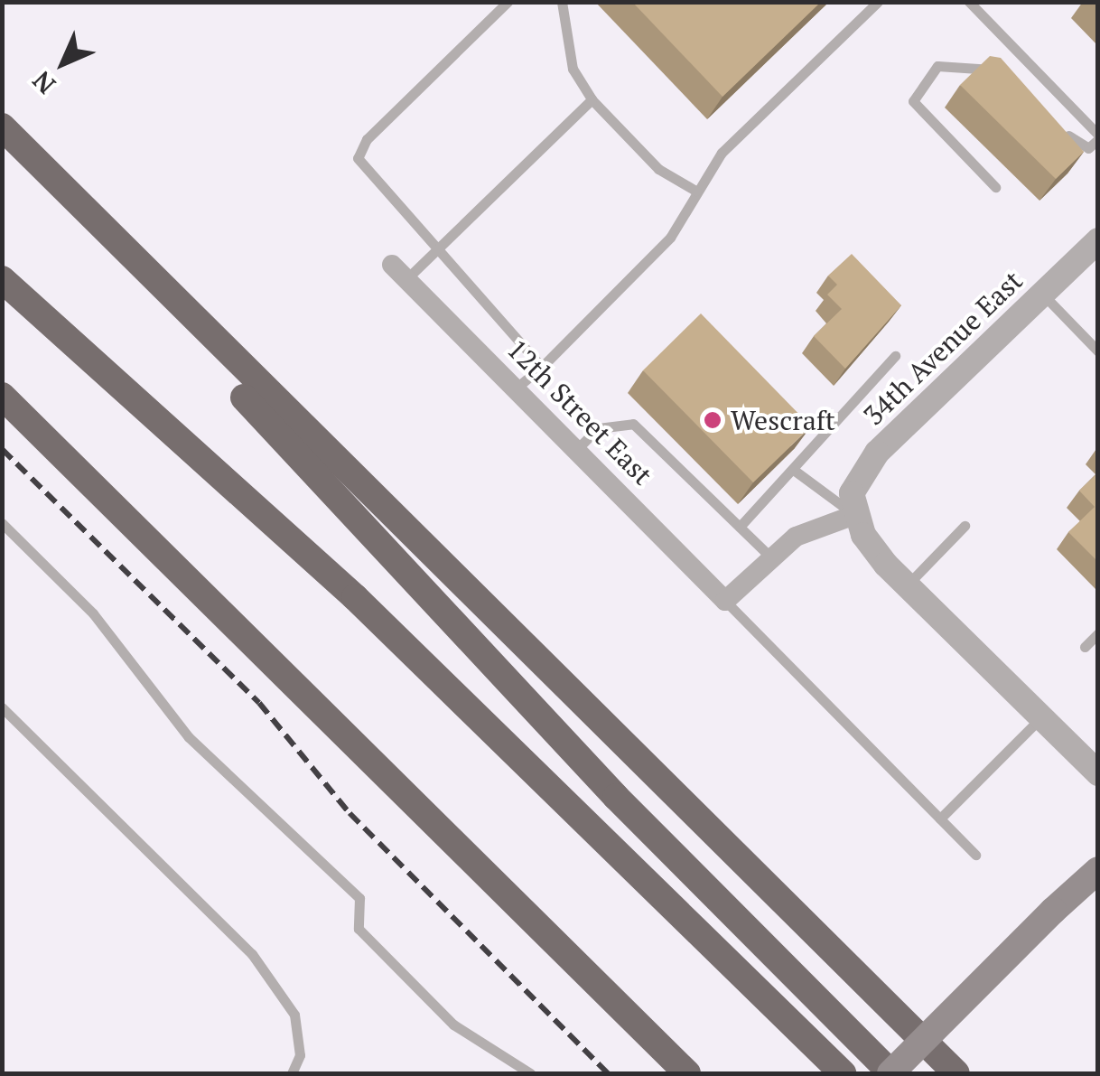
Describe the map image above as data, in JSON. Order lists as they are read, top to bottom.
{
  "streets": {
    "street": ["34th Avenue East", "12th Street East"]
  },
  "places": ["Wescraft"],
  "north": "bottom left"
}
